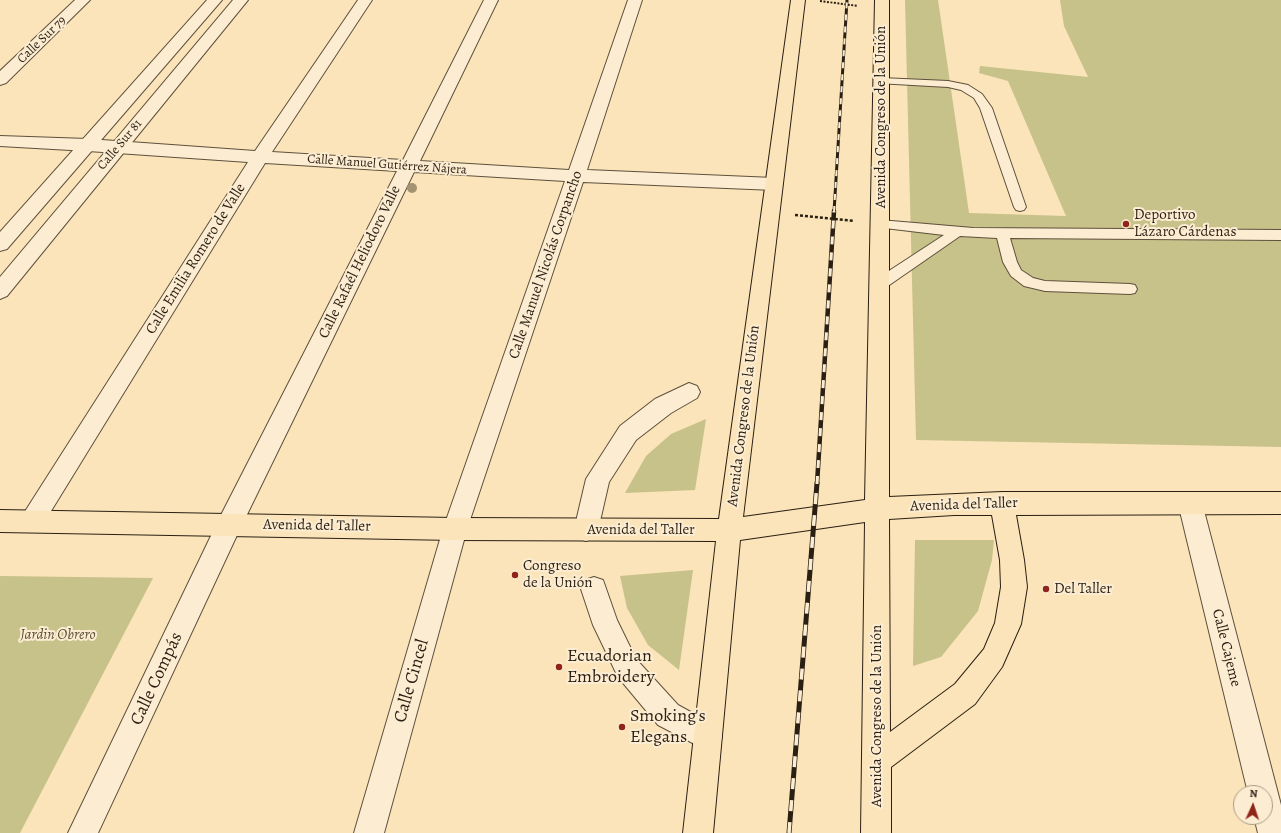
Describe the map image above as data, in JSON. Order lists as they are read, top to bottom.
{
  "streets": {
    "main road": ["Avenida Congreso de la Unión", "Avenida del Taller"],
    "street": [
      "Calle Sur 79",
      "Calle Sur 81",
      "Calle Manuel Gutiérrez Nájera",
      "Calle Emilia Romero de Valle",
      "Calle Rafaél Heliodoro Valle",
      "Calle Manuel Nicolás Corpancho",
      "Calle Cajeme",
      "Calle Compás",
      "Calle Cincel"
    ]
  },
  "crossings": [
    ["Avenida Congreso de la Unión", "Calle Manuel Gutiérrez Nájera"],
    ["Avenida Congreso de la Unión", "Avenida del Taller"],
    ["Calle Sur 81", "Calle Manuel Gutiérrez Nájera"],
    ["Calle Manuel Gutiérrez Nájera", "Calle Emilia Romero de Valle"],
    ["Calle Manuel Gutiérrez Nájera", "Calle Rafaél Heliodoro Valle"],
    ["Calle Manuel Gutiérrez Nájera", "Calle Manuel Nicolás Corpancho"],
    ["Calle Emilia Romero de Valle", "Avenida del Taller"],
    ["Calle Rafaél Heliodoro Valle", "Avenida del Taller"],
    ["Calle Rafaél Heliodoro Valle", "Calle Compás"],
    ["Calle Manuel Nicolás Corpancho", "Avenida del Taller"],
    ["Calle Manuel Nicolás Corpancho", "Calle Cincel"],
    ["Avenida del Taller", "Calle Cajeme"],
    ["Avenida del Taller", "Calle Compás"],
    ["Avenida del Taller", "Calle Cincel"]
  ],
  "parks": ["Jardin Obrero"],
  "places": [
    "Deportivo Lázaro Cárdenas",
    "Congreso de la Unión",
    "Del Taller",
    "Ecuadorian Embroidery",
    "Smoking's Elegans"
  ],
  "north": "top"
}
